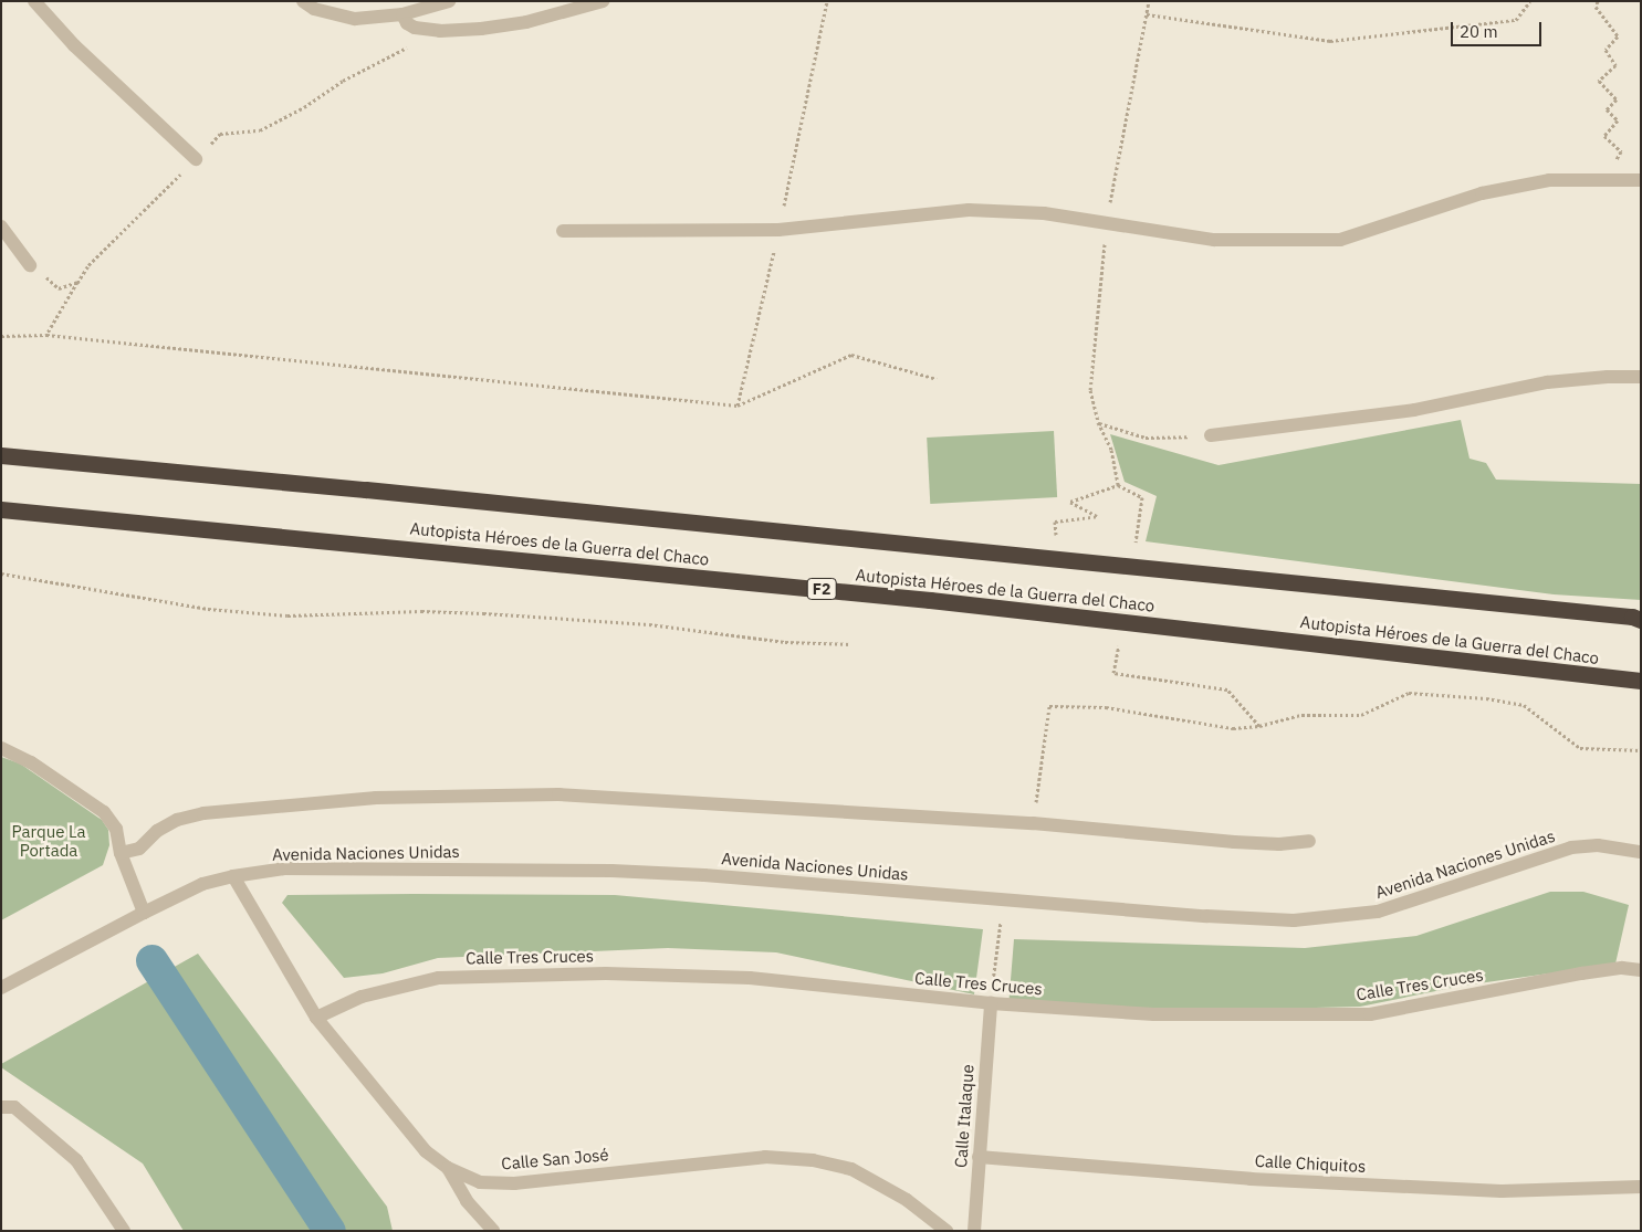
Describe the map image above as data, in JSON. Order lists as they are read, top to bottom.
{
  "streets": {
    "highway": ["Autopista Héroes de la Guerra del Chaco", "F2"],
    "street": [
      "Avenida Naciones Unidas",
      "Calle Tres Cruces",
      "Calle Italaque",
      "Calle San José",
      "Calle Chiquitos"
    ]
  },
  "crossings": [
    ["Avenida Naciones Unidas", "Calle San José"],
    ["Calle Tres Cruces", "Calle Italaque"],
    ["Calle Tres Cruces", "Calle San José"],
    ["Calle Italaque", "Calle Chiquitos"]
  ],
  "parks": ["Parque La Portada"],
  "scale_bar": "20 m"
}
